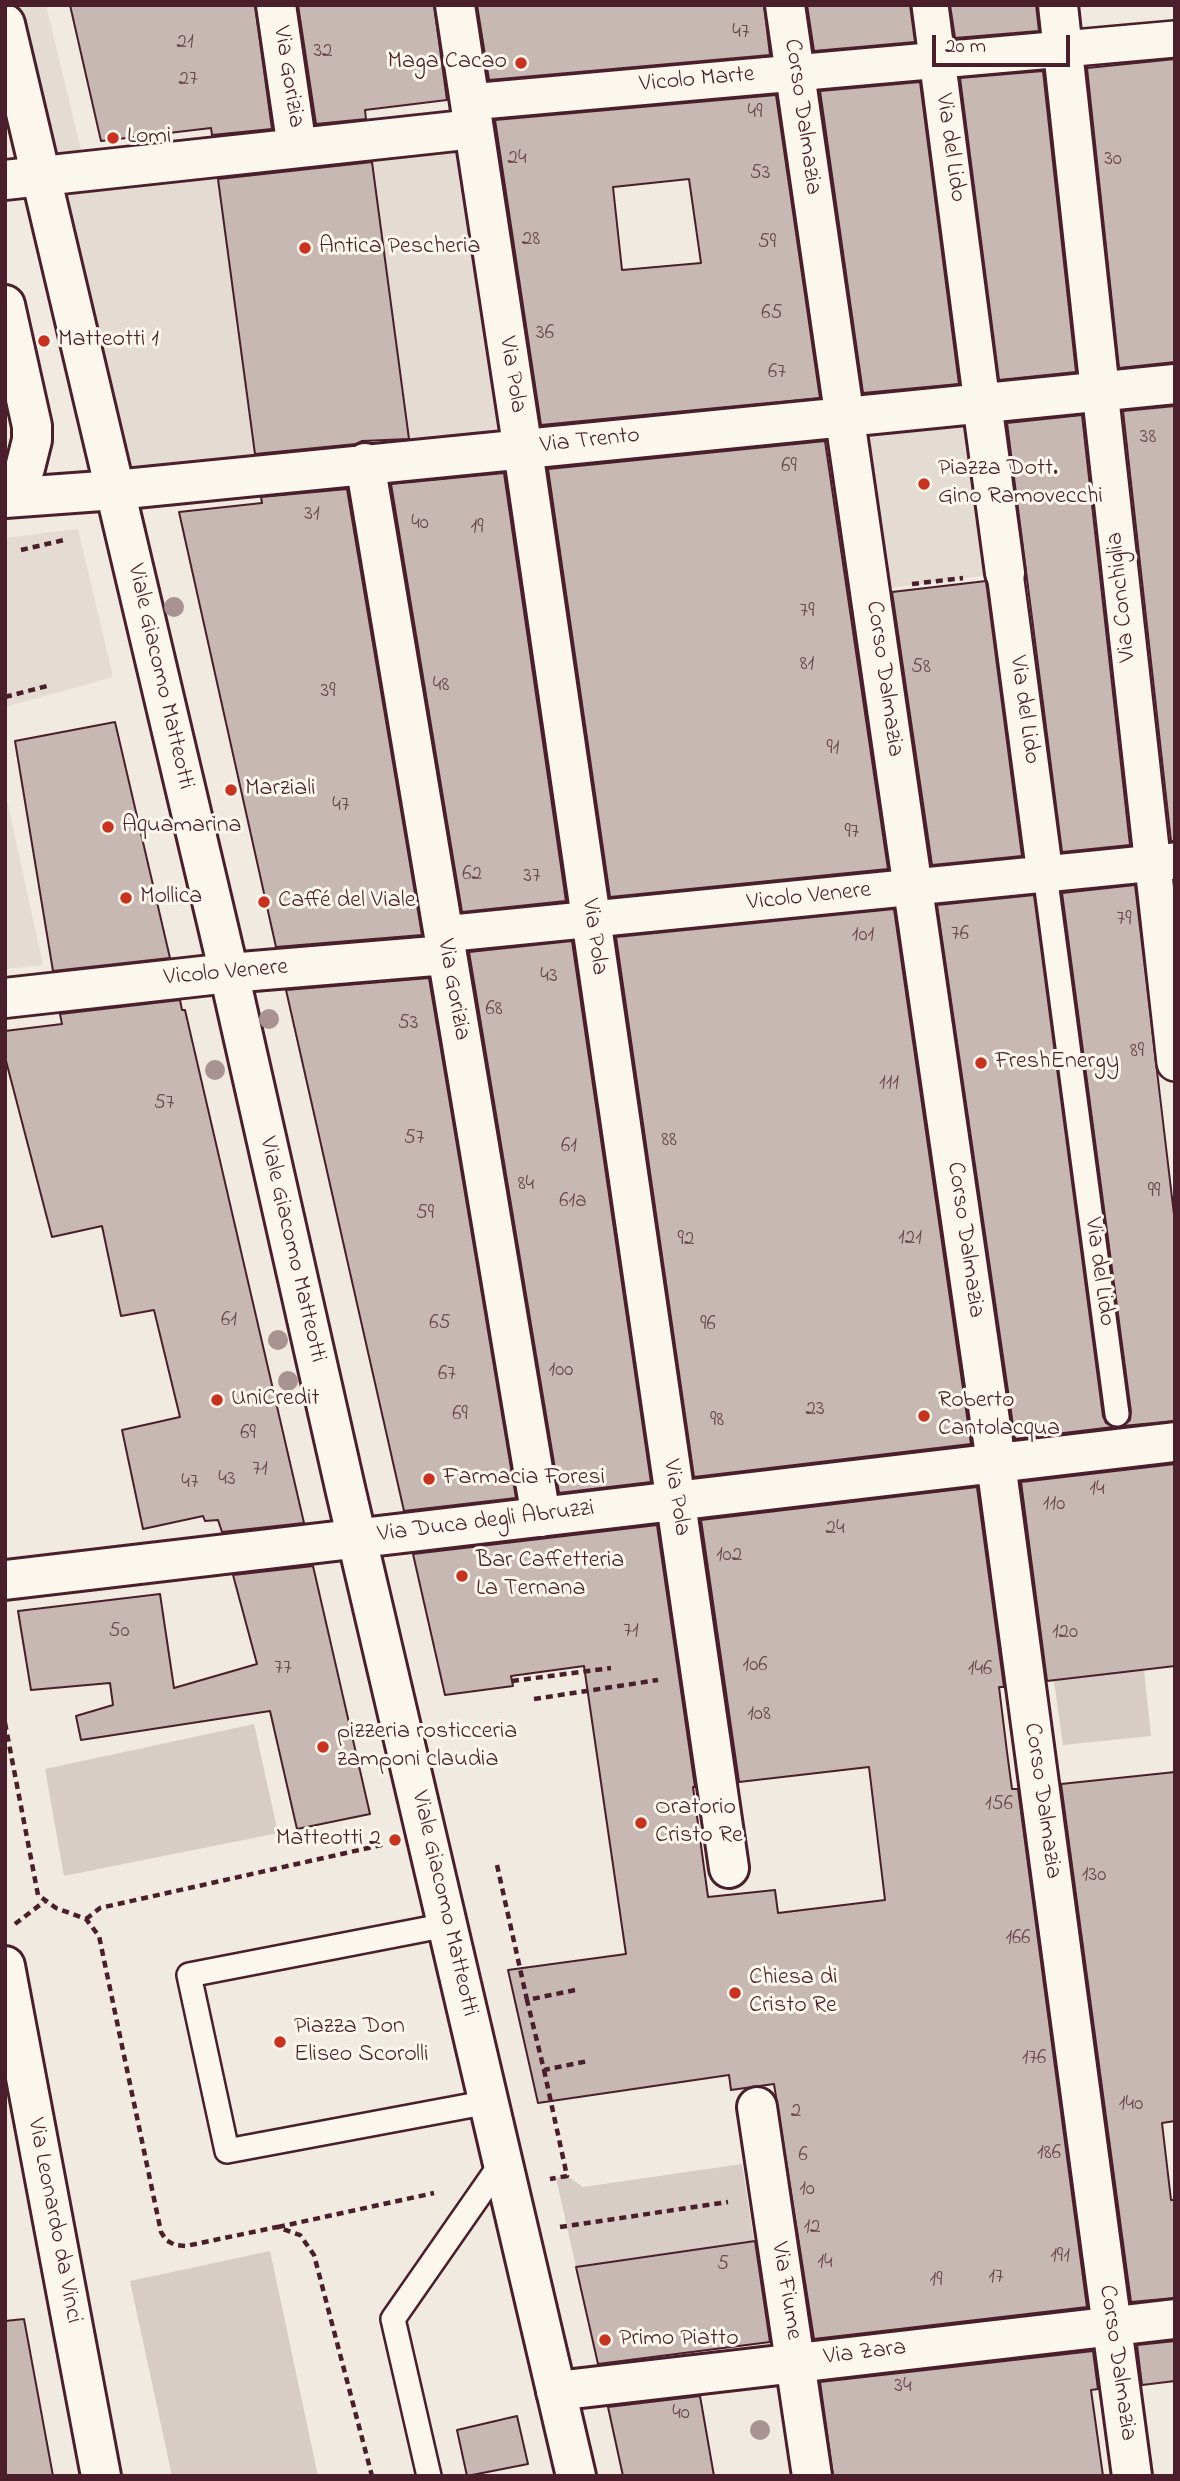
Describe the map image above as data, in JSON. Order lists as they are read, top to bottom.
{
  "streets": {
    "street": [
      "Via Gorizia",
      "Vicolo Marte",
      "Corso Dalmazia",
      "Via del Lido",
      "Via Pola",
      "Via Trento",
      "Via Conchiglia",
      "Viale Giacomo Matteotti",
      "Vicolo Venere",
      "Via Duca degli Abruzzi",
      "Via Leonardo da Vinci",
      "Via Fiume",
      "Via Zara"
    ]
  },
  "crossings": [
    ["Via Gorizia", "Vicolo Marte"],
    ["Via Gorizia", "Via Trento"],
    ["Via Gorizia", "Vicolo Venere"],
    ["Via Gorizia", "Via Duca degli Abruzzi"],
    ["Vicolo Marte", "Corso Dalmazia"],
    ["Vicolo Marte", "Via del Lido"],
    ["Vicolo Marte", "Via Pola"],
    ["Vicolo Marte", "Via Conchiglia"],
    ["Vicolo Marte", "Viale Giacomo Matteotti"],
    ["Corso Dalmazia", "Via Trento"],
    ["Corso Dalmazia", "Vicolo Venere"],
    ["Corso Dalmazia", "Via Duca degli Abruzzi"],
    ["Corso Dalmazia", "Via Zara"],
    ["Via del Lido", "Via Trento"],
    ["Via del Lido", "Vicolo Venere"],
    ["Via Pola", "Via Trento"],
    ["Via Pola", "Vicolo Venere"],
    ["Via Pola", "Via Duca degli Abruzzi"],
    ["Via Trento", "Via Conchiglia"],
    ["Via Trento", "Viale Giacomo Matteotti"],
    ["Via Conchiglia", "Vicolo Venere"],
    ["Viale Giacomo Matteotti", "Vicolo Venere"],
    ["Viale Giacomo Matteotti", "Via Duca degli Abruzzi"],
    ["Viale Giacomo Matteotti", "Via Zara"],
    ["Via Fiume", "Via Zara"]
  ],
  "places": [
    "Maga Cacao",
    "Lomi",
    "Antica Pescheria",
    "Matteotti 1",
    "Piazza Dott. Gino Ramovecchi",
    "Marziali",
    "Aquamarina",
    "Mollica",
    "Caffé del Viale",
    "FreshEnergy",
    "UniCredit",
    "Roberto Cantolacqua",
    "Farmacia Foresi",
    "Bar Caffetteria La Ternana",
    "pizzeria rosticceria zamponi claudia",
    "Oratorio Cristo Re",
    "Matteotti 2",
    "Chiesa di Cristo Re",
    "Piazza Don Eliseo Scorolli",
    "Primo Piatto"
  ],
  "house_numbers": [
    "47",
    "21",
    "32",
    "27",
    "49",
    "24",
    "30",
    "53",
    "28",
    "59",
    "65",
    "36",
    "67",
    "38",
    "69",
    "31",
    "40",
    "19",
    "79",
    "81",
    "58",
    "48",
    "39",
    "91",
    "47",
    "97",
    "62",
    "37",
    "79",
    "76",
    "101",
    "43",
    "68",
    "53",
    "89",
    "111",
    "57",
    "57",
    "88",
    "61",
    "84",
    "99",
    "61a",
    "59",
    "121",
    "92",
    "61",
    "65",
    "96",
    "100",
    "67",
    "23",
    "69",
    "98",
    "69",
    "71",
    "43",
    "47",
    "14",
    "110",
    "24",
    "102",
    "50",
    "71",
    "120",
    "106",
    "77",
    "146",
    "108",
    "156",
    "130",
    "166",
    "176",
    "140",
    "2",
    "186",
    "6",
    "10",
    "12",
    "191",
    "14",
    "5",
    "17",
    "19",
    "34",
    "40"
  ],
  "scale_bar": "20 m"
}
